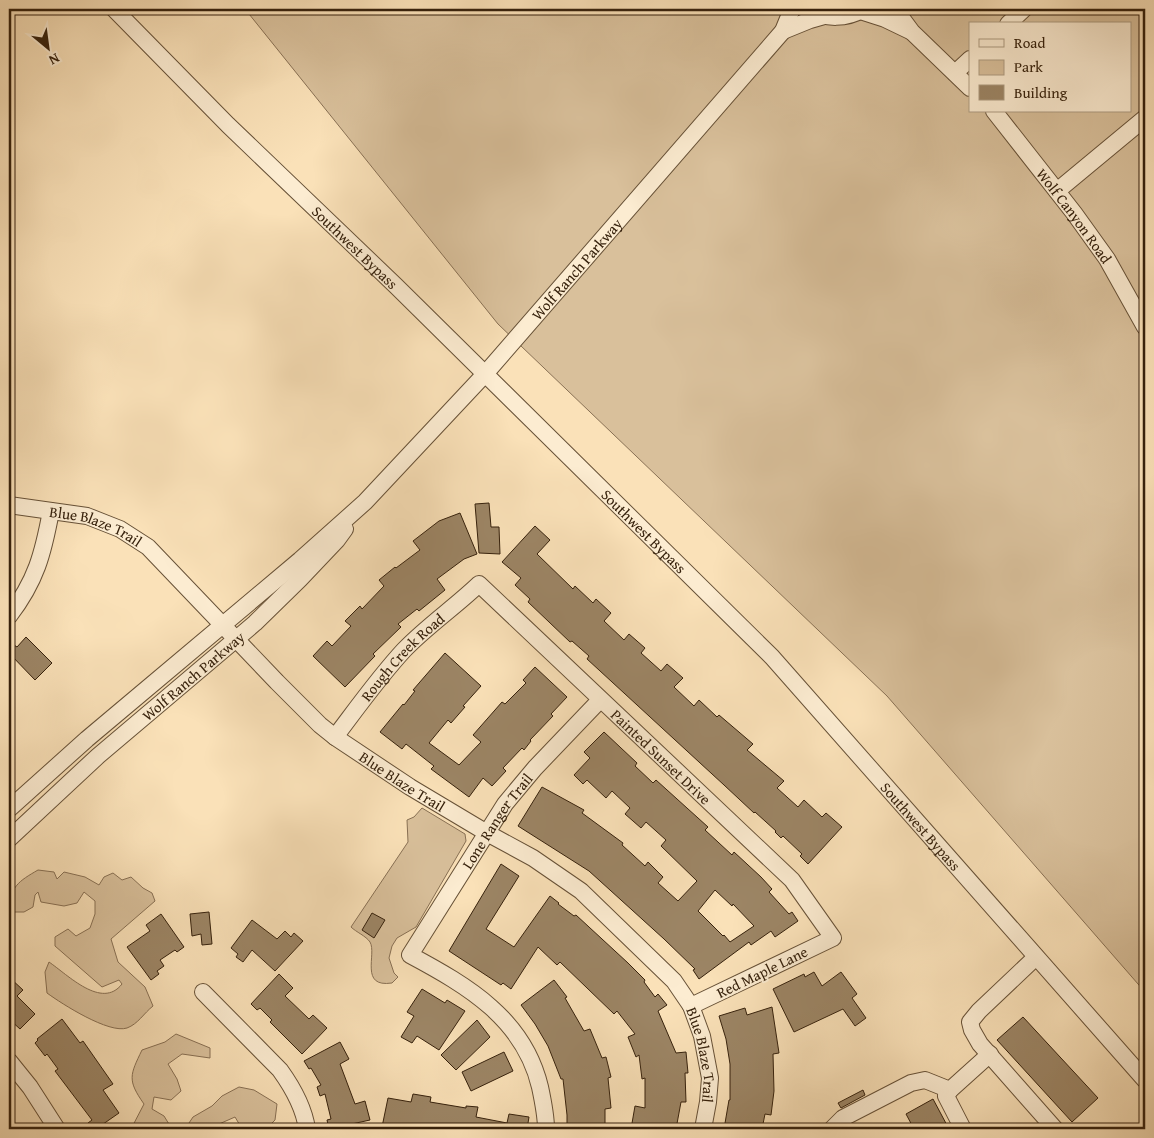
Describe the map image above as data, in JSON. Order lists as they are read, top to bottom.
{
  "streets": {
    "street": [
      "Wolf Canyon Road",
      "Southwest Bypass",
      "Wolf Ranch Parkway",
      "Blue Blaze Trail",
      "Rough Creek Road",
      "Painted Sunset Drive",
      "Lone Ranger Trail",
      "Red Maple Lane"
    ]
  },
  "crossings": [
    ["Southwest Bypass", "Wolf Ranch Parkway"],
    ["Wolf Ranch Parkway", "Blue Blaze Trail"],
    ["Blue Blaze Trail", "Rough Creek Road"],
    ["Blue Blaze Trail", "Lone Ranger Trail"],
    ["Blue Blaze Trail", "Red Maple Lane"],
    ["Rough Creek Road", "Painted Sunset Drive"],
    ["Painted Sunset Drive", "Lone Ranger Trail"],
    ["Painted Sunset Drive", "Red Maple Lane"]
  ],
  "legend": ["Road", "Park", "Building"],
  "north": "bottom right"
}
